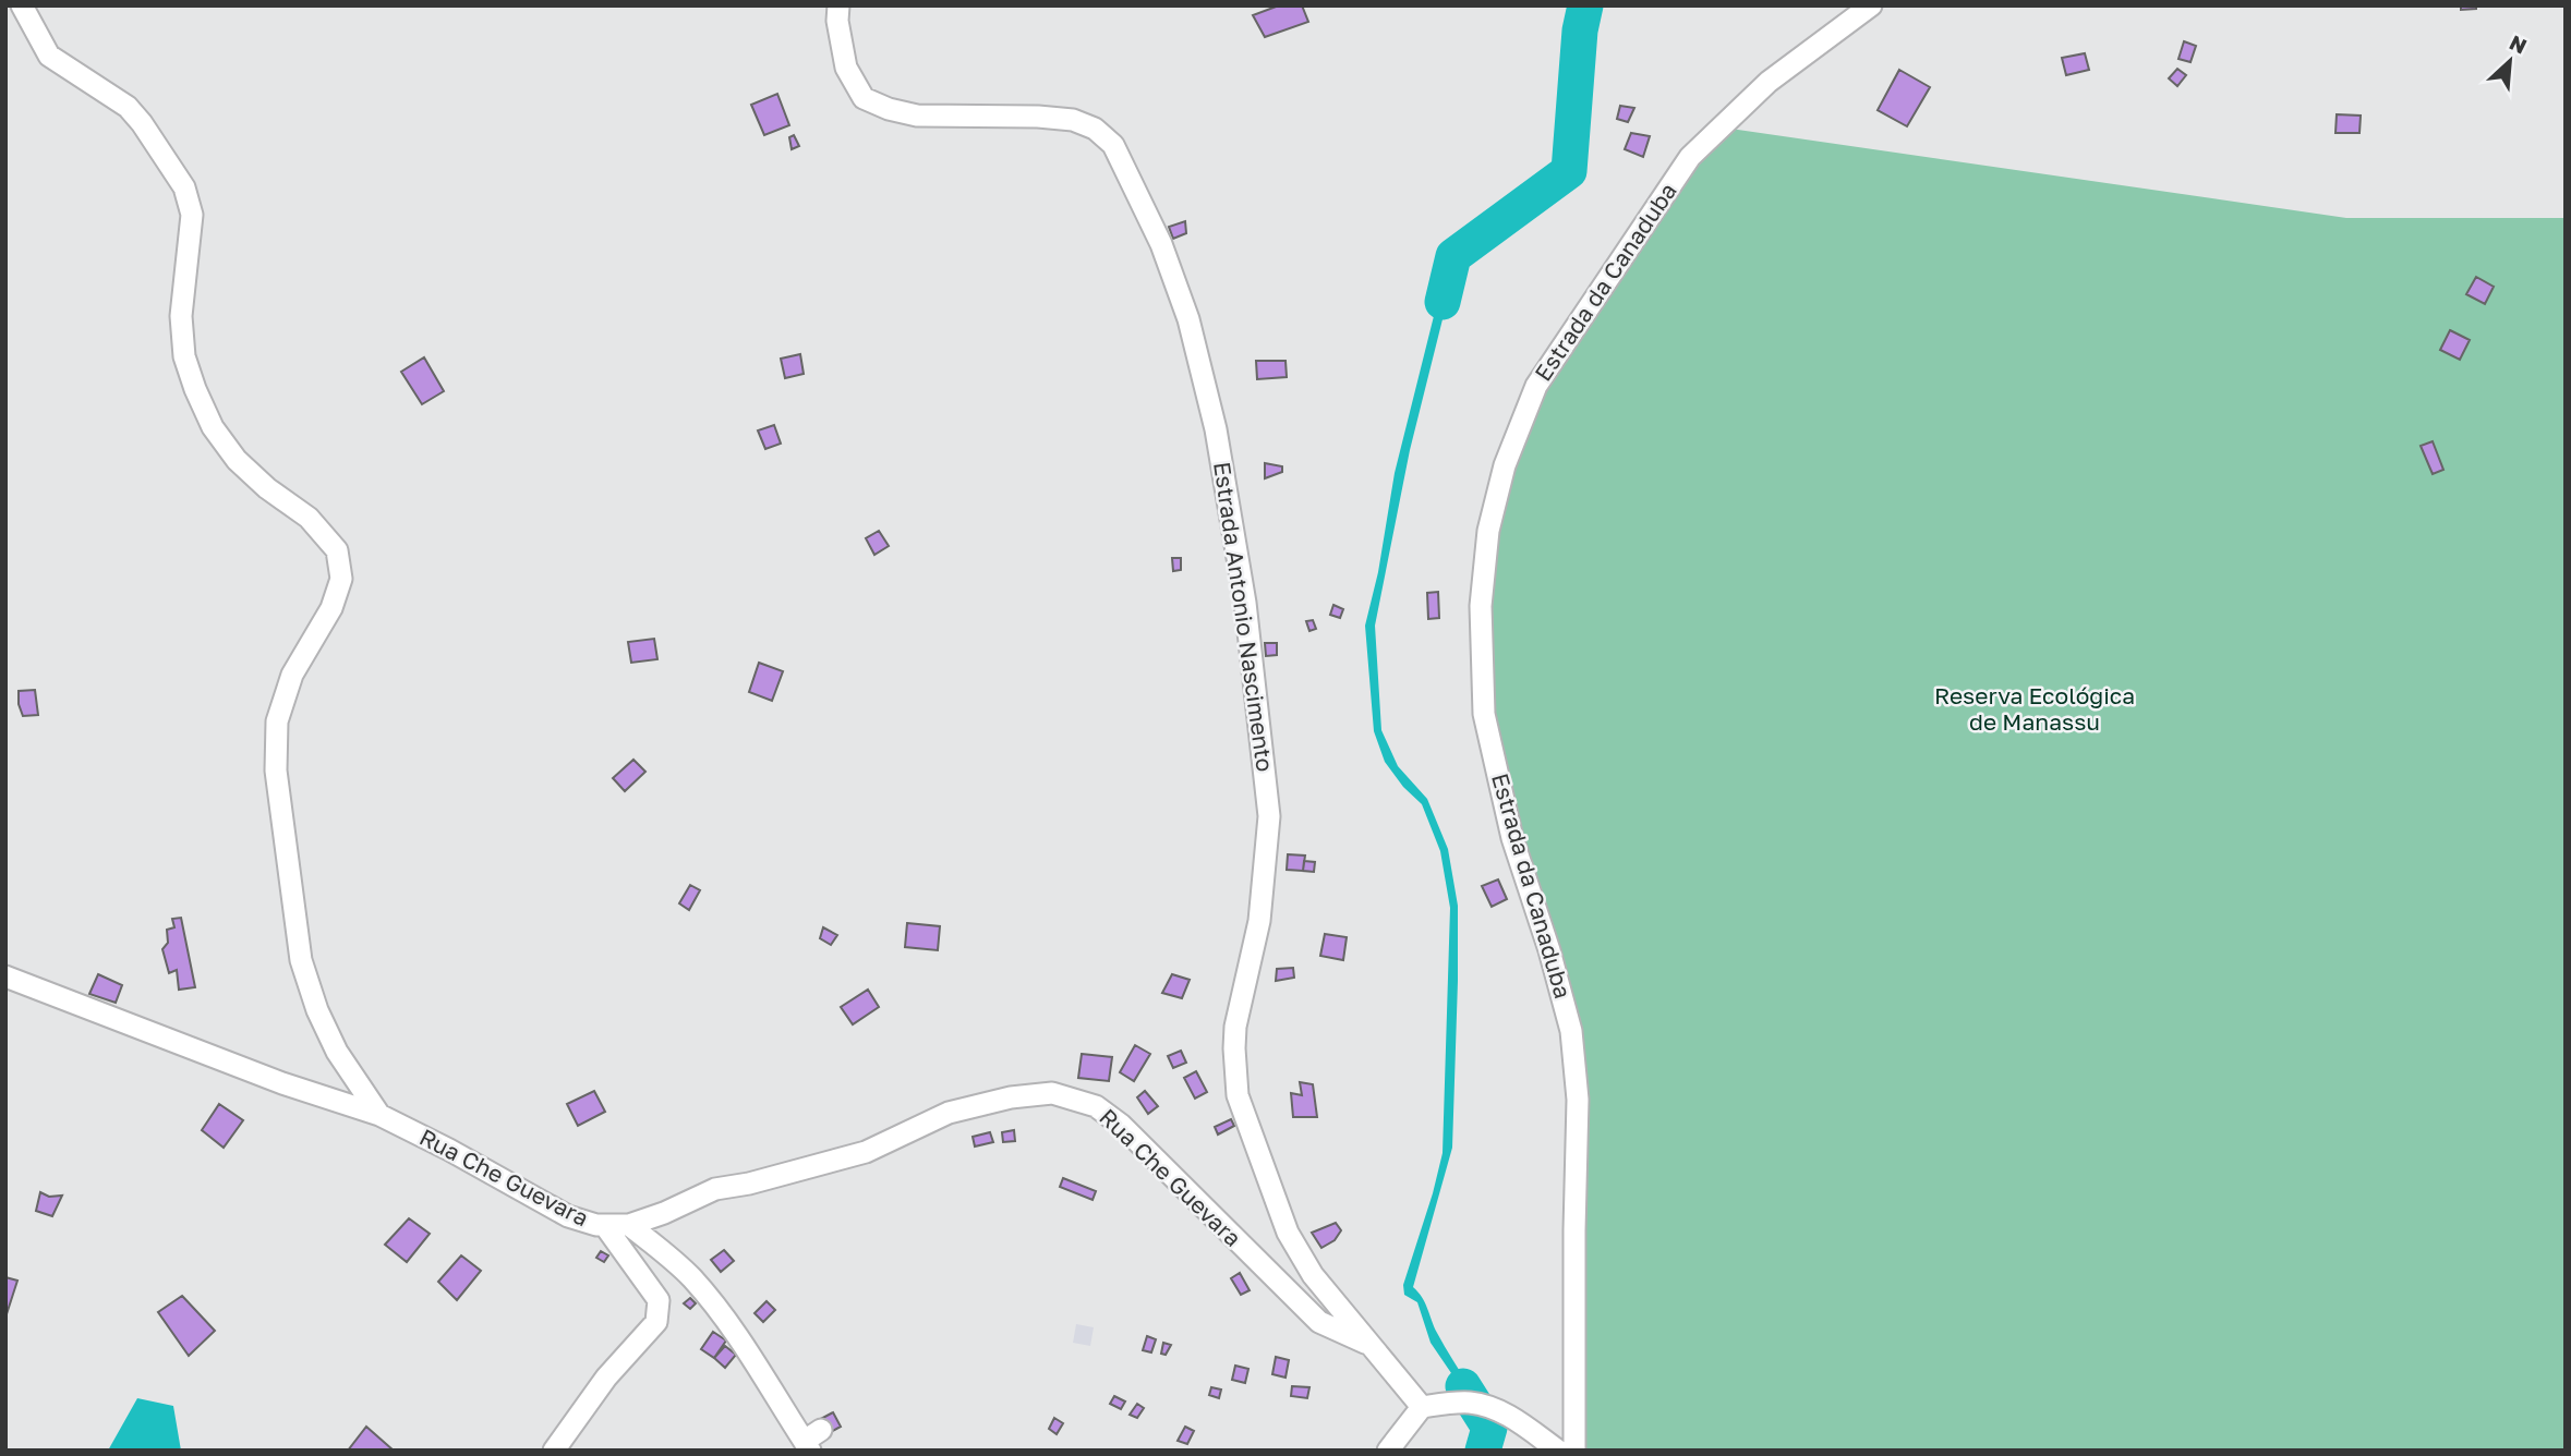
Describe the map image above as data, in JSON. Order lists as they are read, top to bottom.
{
  "streets": {
    "street": ["Estrada da Canaduba", "Estrada Antonio Nascimento", "Rua Che Guevara"]
  },
  "crossings": [
    ["Estrada Antonio Nascimento", "Rua Che Guevara"]
  ],
  "parks": ["Reserva Ecológica de Manassu"],
  "north": "top right"
}
